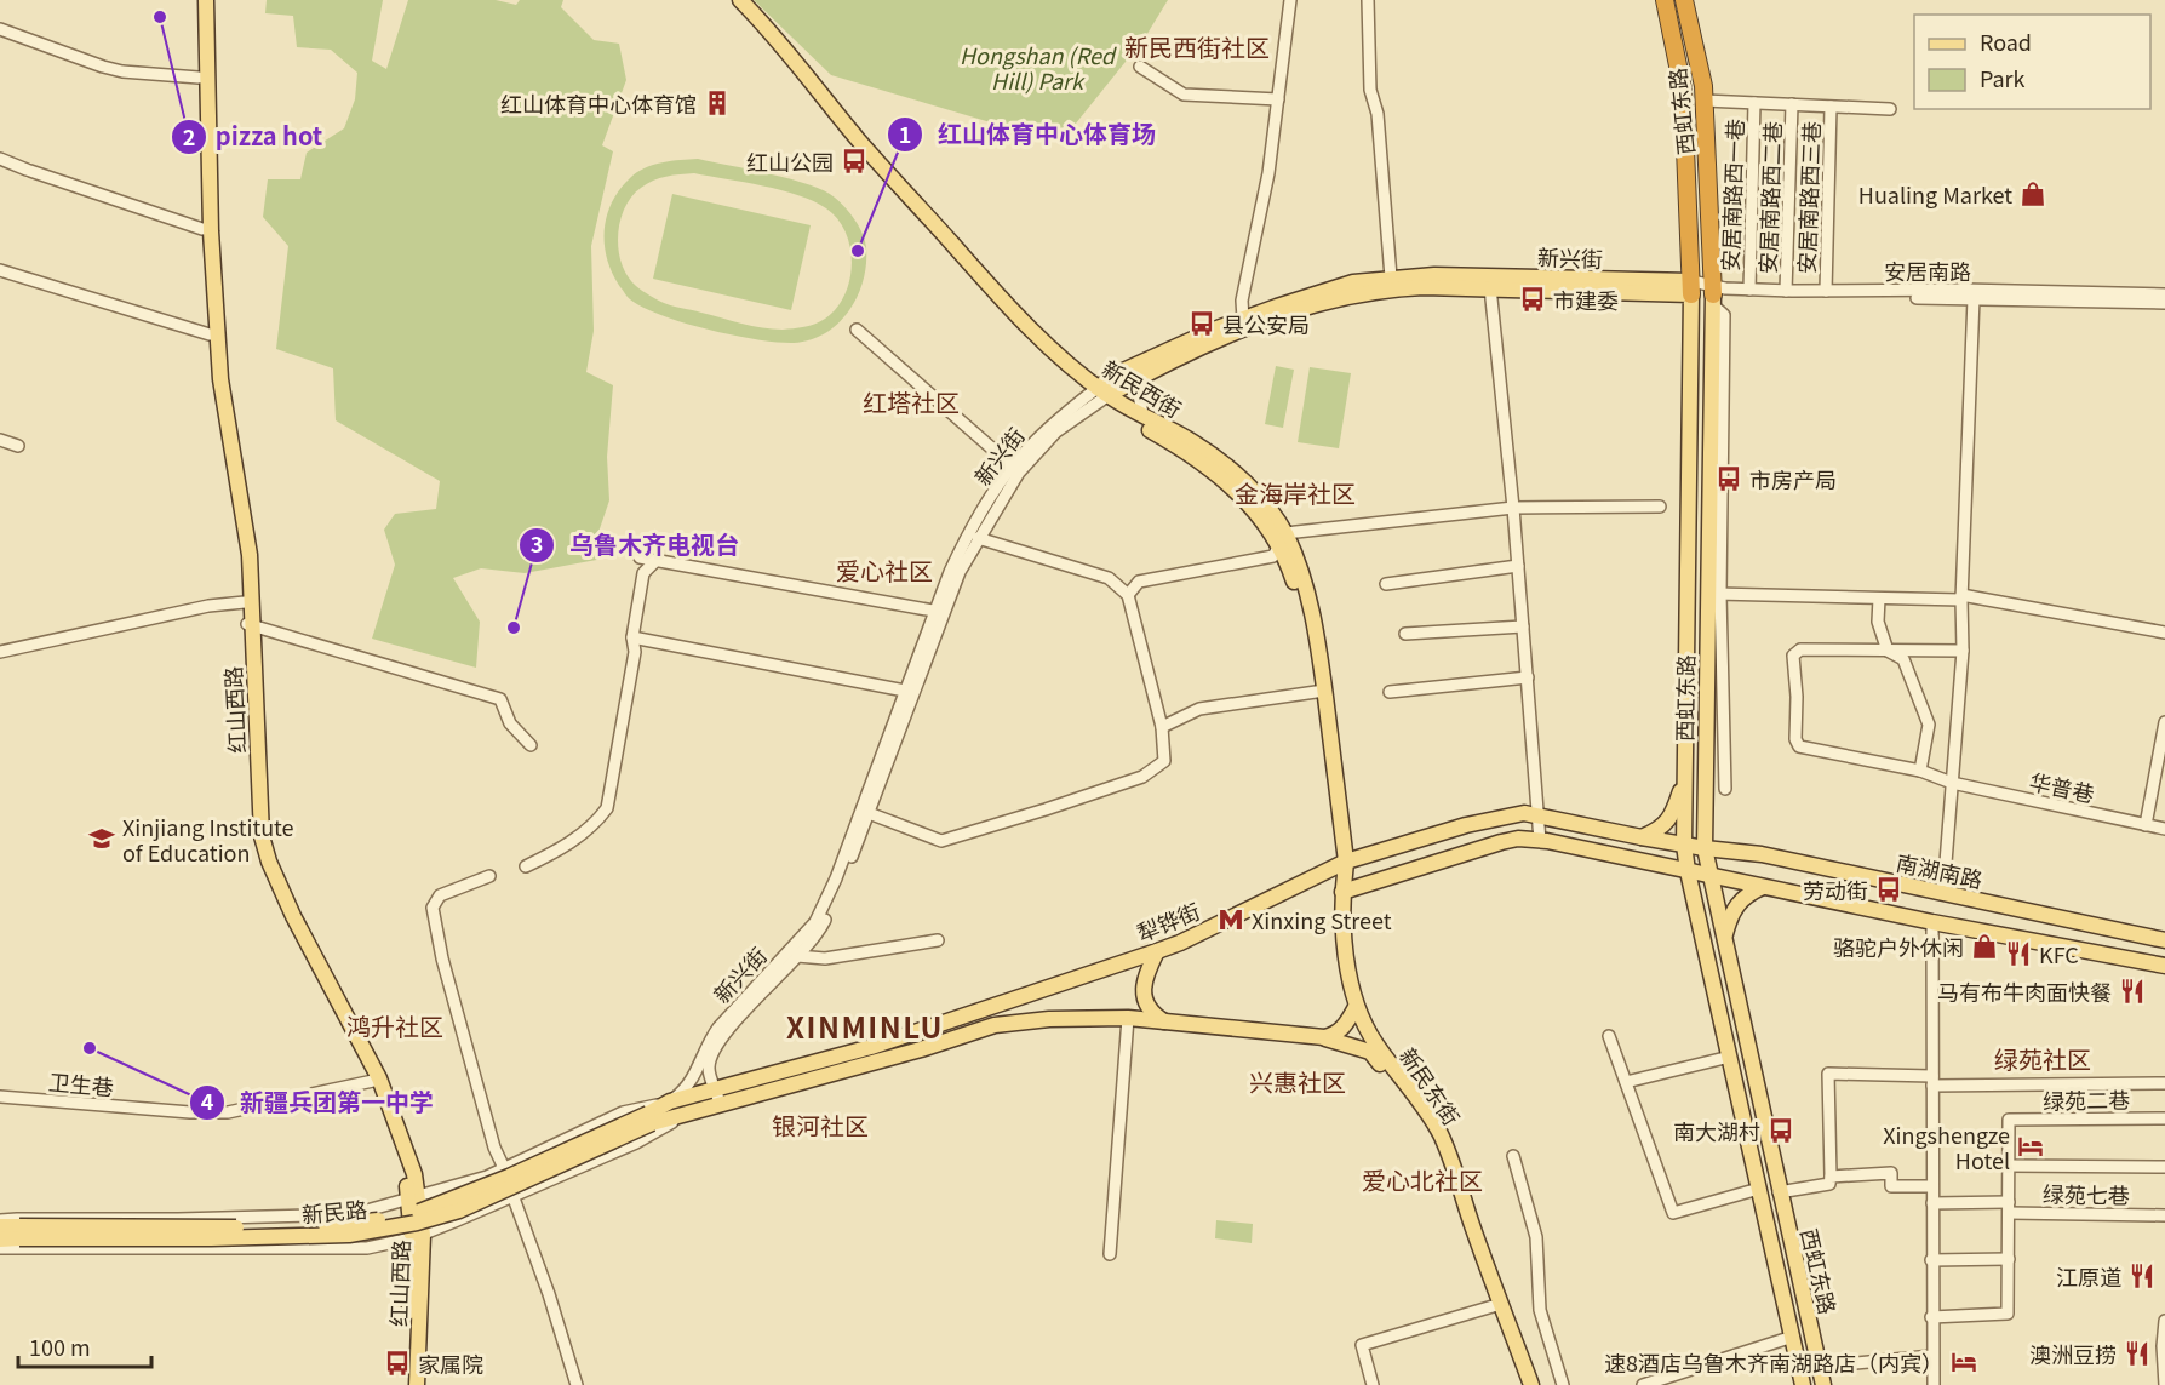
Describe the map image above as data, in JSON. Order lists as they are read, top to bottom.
{
  "streets": {
    "highway": ["西虹东路"],
    "main road": [
      "新兴街",
      "新民西街",
      "红山西路",
      "南湖南路",
      "犁铧街",
      "新民东街",
      "新民路"
    ],
    "street": [
      "安居南路西一巷",
      "安居南路西二巷",
      "安居南路西三巷",
      "安居南路",
      "华普巷",
      "卫生巷",
      "绿苑二巷",
      "绿苑七巷"
    ]
  },
  "crossings": [
    ["西虹东路", "新兴街"],
    ["西虹东路", "安居南路"],
    ["西虹东路", "南湖南路"],
    ["西虹东路", "犁铧街"],
    ["安居南路西一巷", "安居南路"],
    ["安居南路西二巷", "安居南路"],
    ["安居南路西三巷", "安居南路"],
    ["新兴街", "安居南路"],
    ["新兴街", "新民西街"],
    ["新兴街", "犁铧街"],
    ["新民西街", "犁铧街"],
    ["新民西街", "新民东街"],
    ["红山西路", "卫生巷"],
    ["南湖南路", "犁铧街"],
    ["犁铧街", "新民路"]
  ],
  "districts": [
    "新民西街社区",
    "红塔社区",
    "金海岸社区",
    "爱心社区",
    "鸿升社区",
    "XINMINLU",
    "绿苑社区",
    "兴惠社区",
    "银河社区",
    "爱心北社区"
  ],
  "parks": ["Hongshan (Red Hill) Park"],
  "places": {
    "other": [
      "pizza hot",
      "红山体育中心体育场",
      "乌鲁木齐电视台",
      "新疆兵团第一中学"
    ],
    "building": ["红山体育中心体育馆"],
    "bus stop": [
      "红山公园",
      "市建委",
      "县公安局",
      "市房产局",
      "劳动街",
      "南大湖村",
      "家属院"
    ],
    "shop": ["Hualing Market", "骆驼户外休闲"],
    "school or university": ["Xinjiang Institute of Education"],
    "metro station": ["Xinxing Street"],
    "restaurant": [
      "KFC",
      "马有布牛肉面快餐",
      "江原道",
      "澳洲豆捞"
    ],
    "hotel": ["Xingshengze Hotel", "速8酒店乌鲁木齐南湖路店（内宾）"]
  },
  "legend": ["Road", "Park"],
  "scale_bar": "100 m"
}
